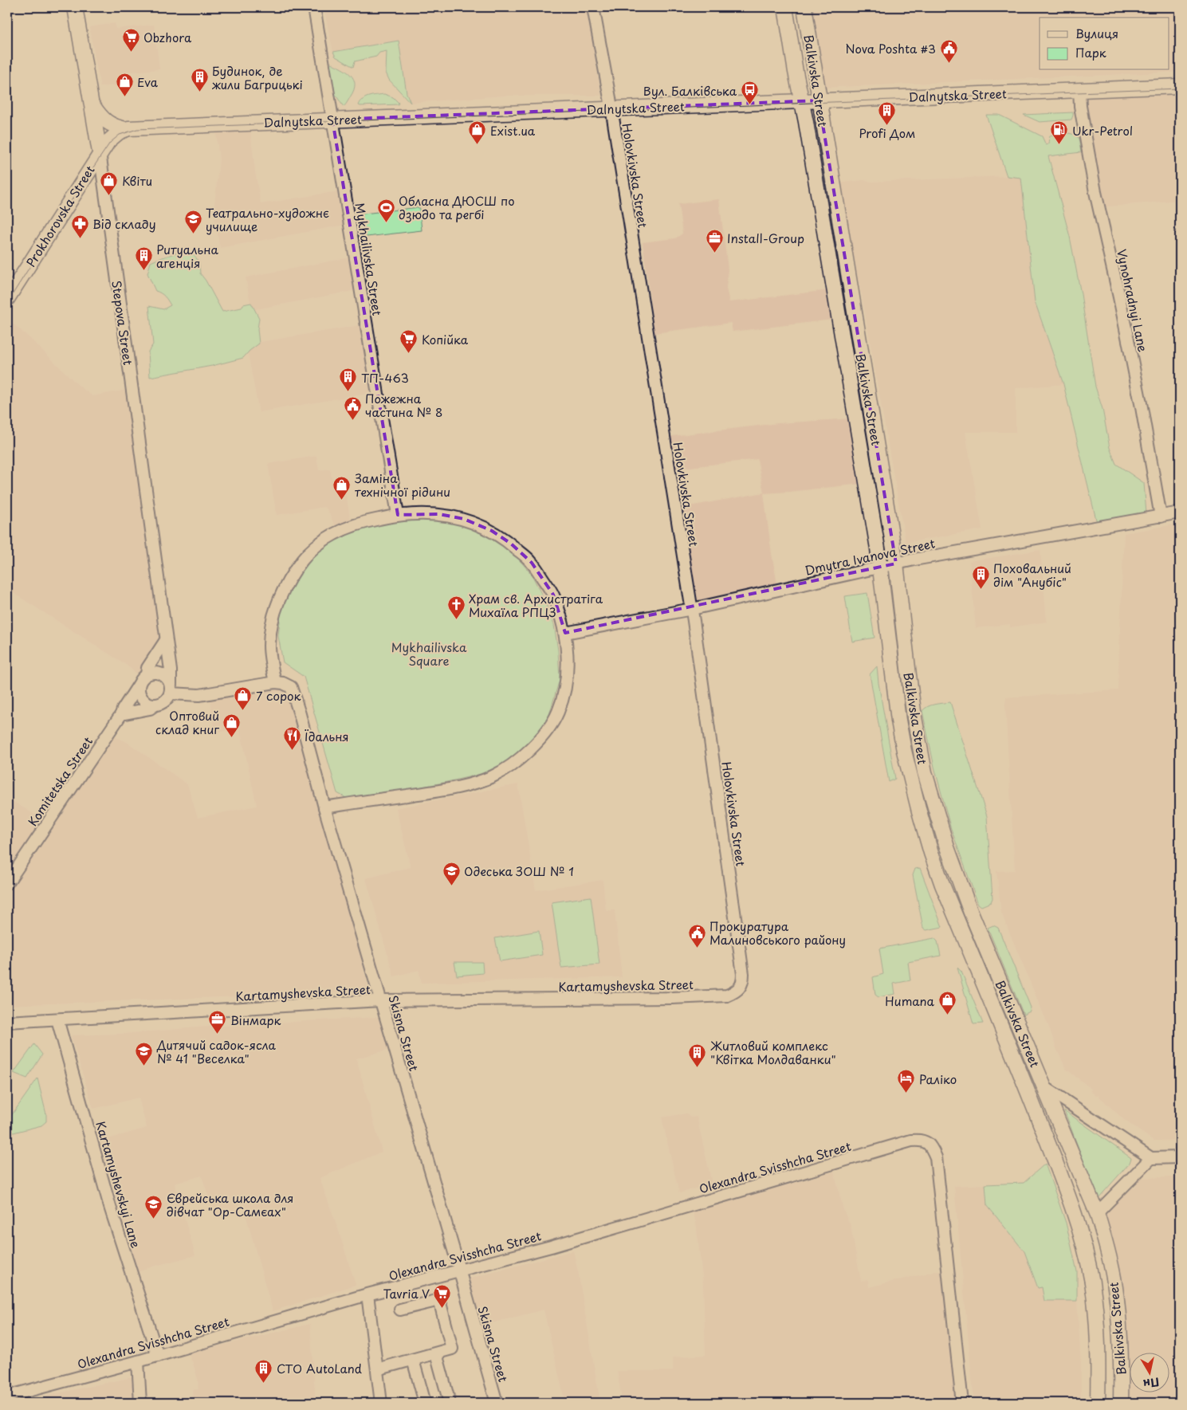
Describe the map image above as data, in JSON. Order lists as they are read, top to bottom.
{
  "streets": {
    "main road": [
      "Balkivska Street",
      "Dalnytska Street",
      "Prokhorovska Street",
      "Stepova Street"
    ],
    "street": [
      "Holovkivska Street",
      "Mykhailivska Street",
      "Vynohradnyi Lane",
      "Dmytra Ivanova Street",
      "Komitetska Street",
      "Kartamyshevska Street",
      "Skisna Street",
      "Olexandra Svisshcha Street",
      "Kartamyshevskyi Lane"
    ]
  },
  "crossings": [
    ["Balkivska Street", "Dalnytska Street"],
    ["Balkivska Street", "Dmytra Ivanova Street"],
    ["Dalnytska Street", "Holovkivska Street"],
    ["Dalnytska Street", "Prokhorovska Street"],
    ["Dalnytska Street", "Mykhailivska Street"],
    ["Dalnytska Street", "Vynohradnyi Lane"],
    ["Dalnytska Street", "Stepova Street"],
    ["Holovkivska Street", "Dmytra Ivanova Street"],
    ["Holovkivska Street", "Kartamyshevska Street"],
    ["Prokhorovska Street", "Stepova Street"],
    ["Vynohradnyi Lane", "Dmytra Ivanova Street"],
    ["Stepova Street", "Komitetska Street"],
    ["Kartamyshevska Street", "Skisna Street"],
    ["Kartamyshevska Street", "Kartamyshevskyi Lane"],
    ["Skisna Street", "Olexandra Svisshcha Street"],
    ["Olexandra Svisshcha Street", "Kartamyshevskyi Lane"]
  ],
  "parks": ["Mykhailivska Square"],
  "places": {
    "supermarket": ["Obzhora", "Копійка", "Tavria V"],
    "public building": ["Nova Poshta #3", "Пожежна частина № 8", "Прокуратура Малиновського району"],
    "building": [
      "Будинок, де жили Багрицькі",
      "Profi Дом",
      "Ритуальна агенція",
      "ТП-463",
      "Поховальний дім \"Анубіс\"",
      "Житловий комплекс \"Квітка Молдаванки\"",
      "СТО AutoLand"
    ],
    "shop": [
      "Eva",
      "Exist.ua",
      "Квіти",
      "Заміна технічної рідини",
      "7 сорок",
      "Оптовий склад книг",
      "Humana"
    ],
    "bus stop": ["Вул. Балківська"],
    "fuel station": ["Ukr-Petrol"],
    "sports": ["Обласна ДЮСШ по дзюдо та регбі"],
    "school or university": [
      "Театрально-художнє училище",
      "Одеська ЗОШ № 1",
      "Дитячий садок-ясла № 41 \"Веселка\"",
      "Єврейська школа для дівчат \"Ор-Самєах\""
    ],
    "pharmacy": ["Від складу"],
    "office": ["Install-Group", "Вінмарк"],
    "church": ["Храм св. Архистратіга Михаїла РПЦЗ"],
    "restaurant": ["Їдальня"],
    "hotel": ["Раліко"]
  },
  "legend": ["Вулиця", "Парк"],
  "north": "bottom"
}
